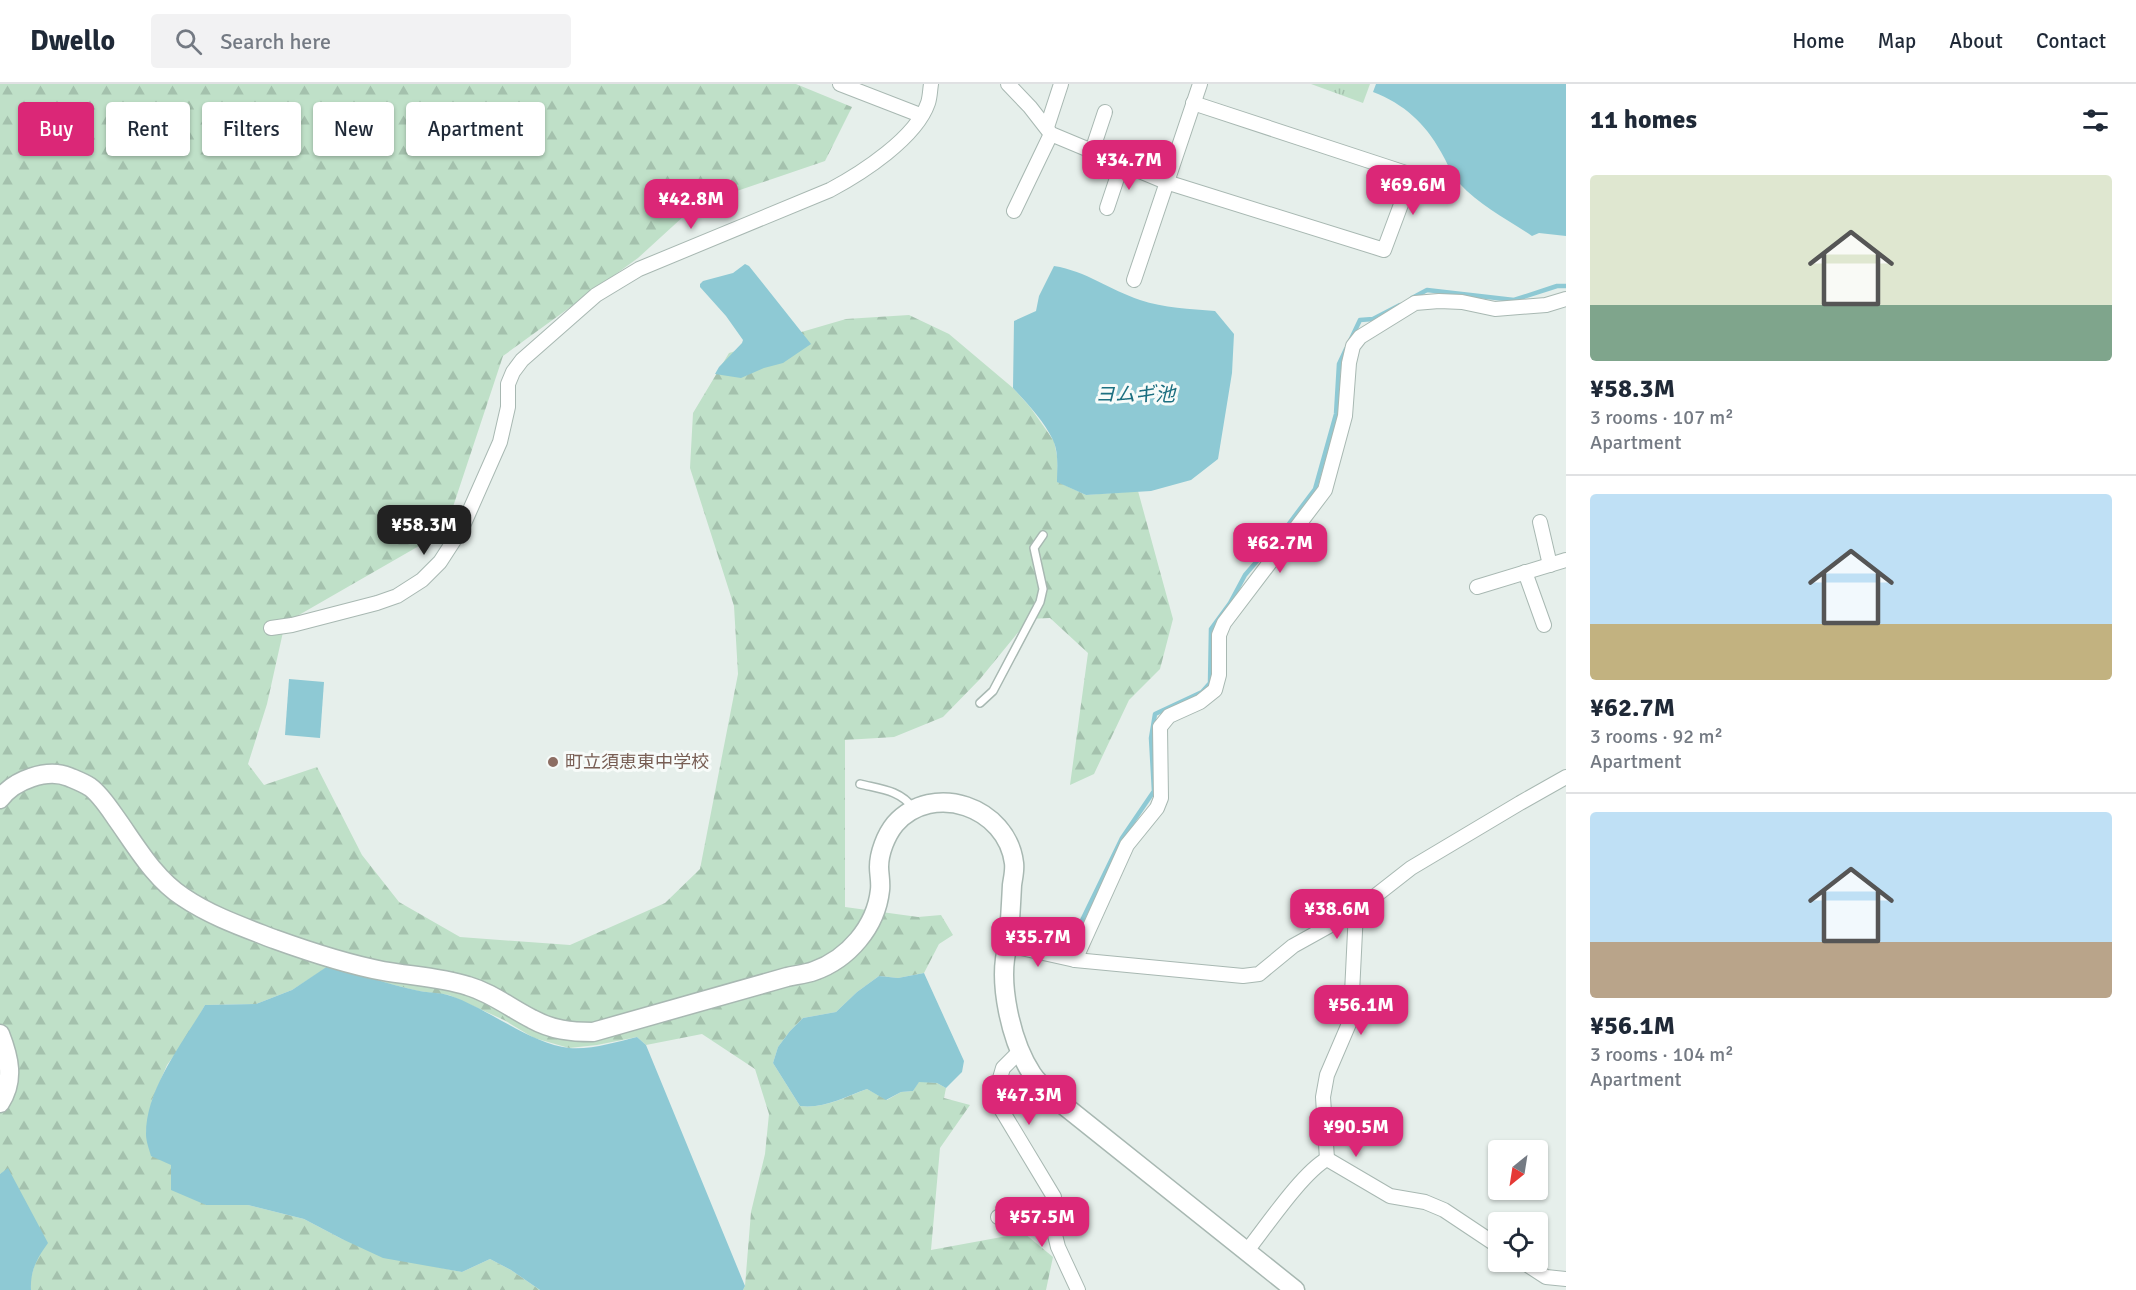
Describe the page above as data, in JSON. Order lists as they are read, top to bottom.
{
  "water": ["ヨムギ池"],
  "places": ["町立須恵東中学校"],
  "north": "bottom left",
  "page": {
    "header": "Dwello",
    "search": "Search here",
    "nav": [
      "Home",
      "Map",
      "About",
      "Contact"
    ],
    "heading": "11 homes",
    "chip": [
      "Buy",
      "Rent",
      "Filters",
      "New",
      "Apartment"
    ],
    "price": [
      "¥34.7M",
      "¥69.6M",
      "¥42.8M",
      "¥58.3M",
      "¥62.7M",
      "¥38.6M",
      "¥35.7M",
      "¥56.1M",
      "¥47.3M",
      "¥90.5M",
      "¥57.5M"
    ],
    "list": [
      {
        "name": "¥58.3M",
        "note": "3 rooms · 107 m² · Apartment"
      },
      {
        "name": "¥62.7M",
        "note": "3 rooms · 92 m² · Apartment"
      },
      {
        "name": "¥56.1M",
        "note": "3 rooms · 104 m² · Apartment"
      }
    ]
  }
}
